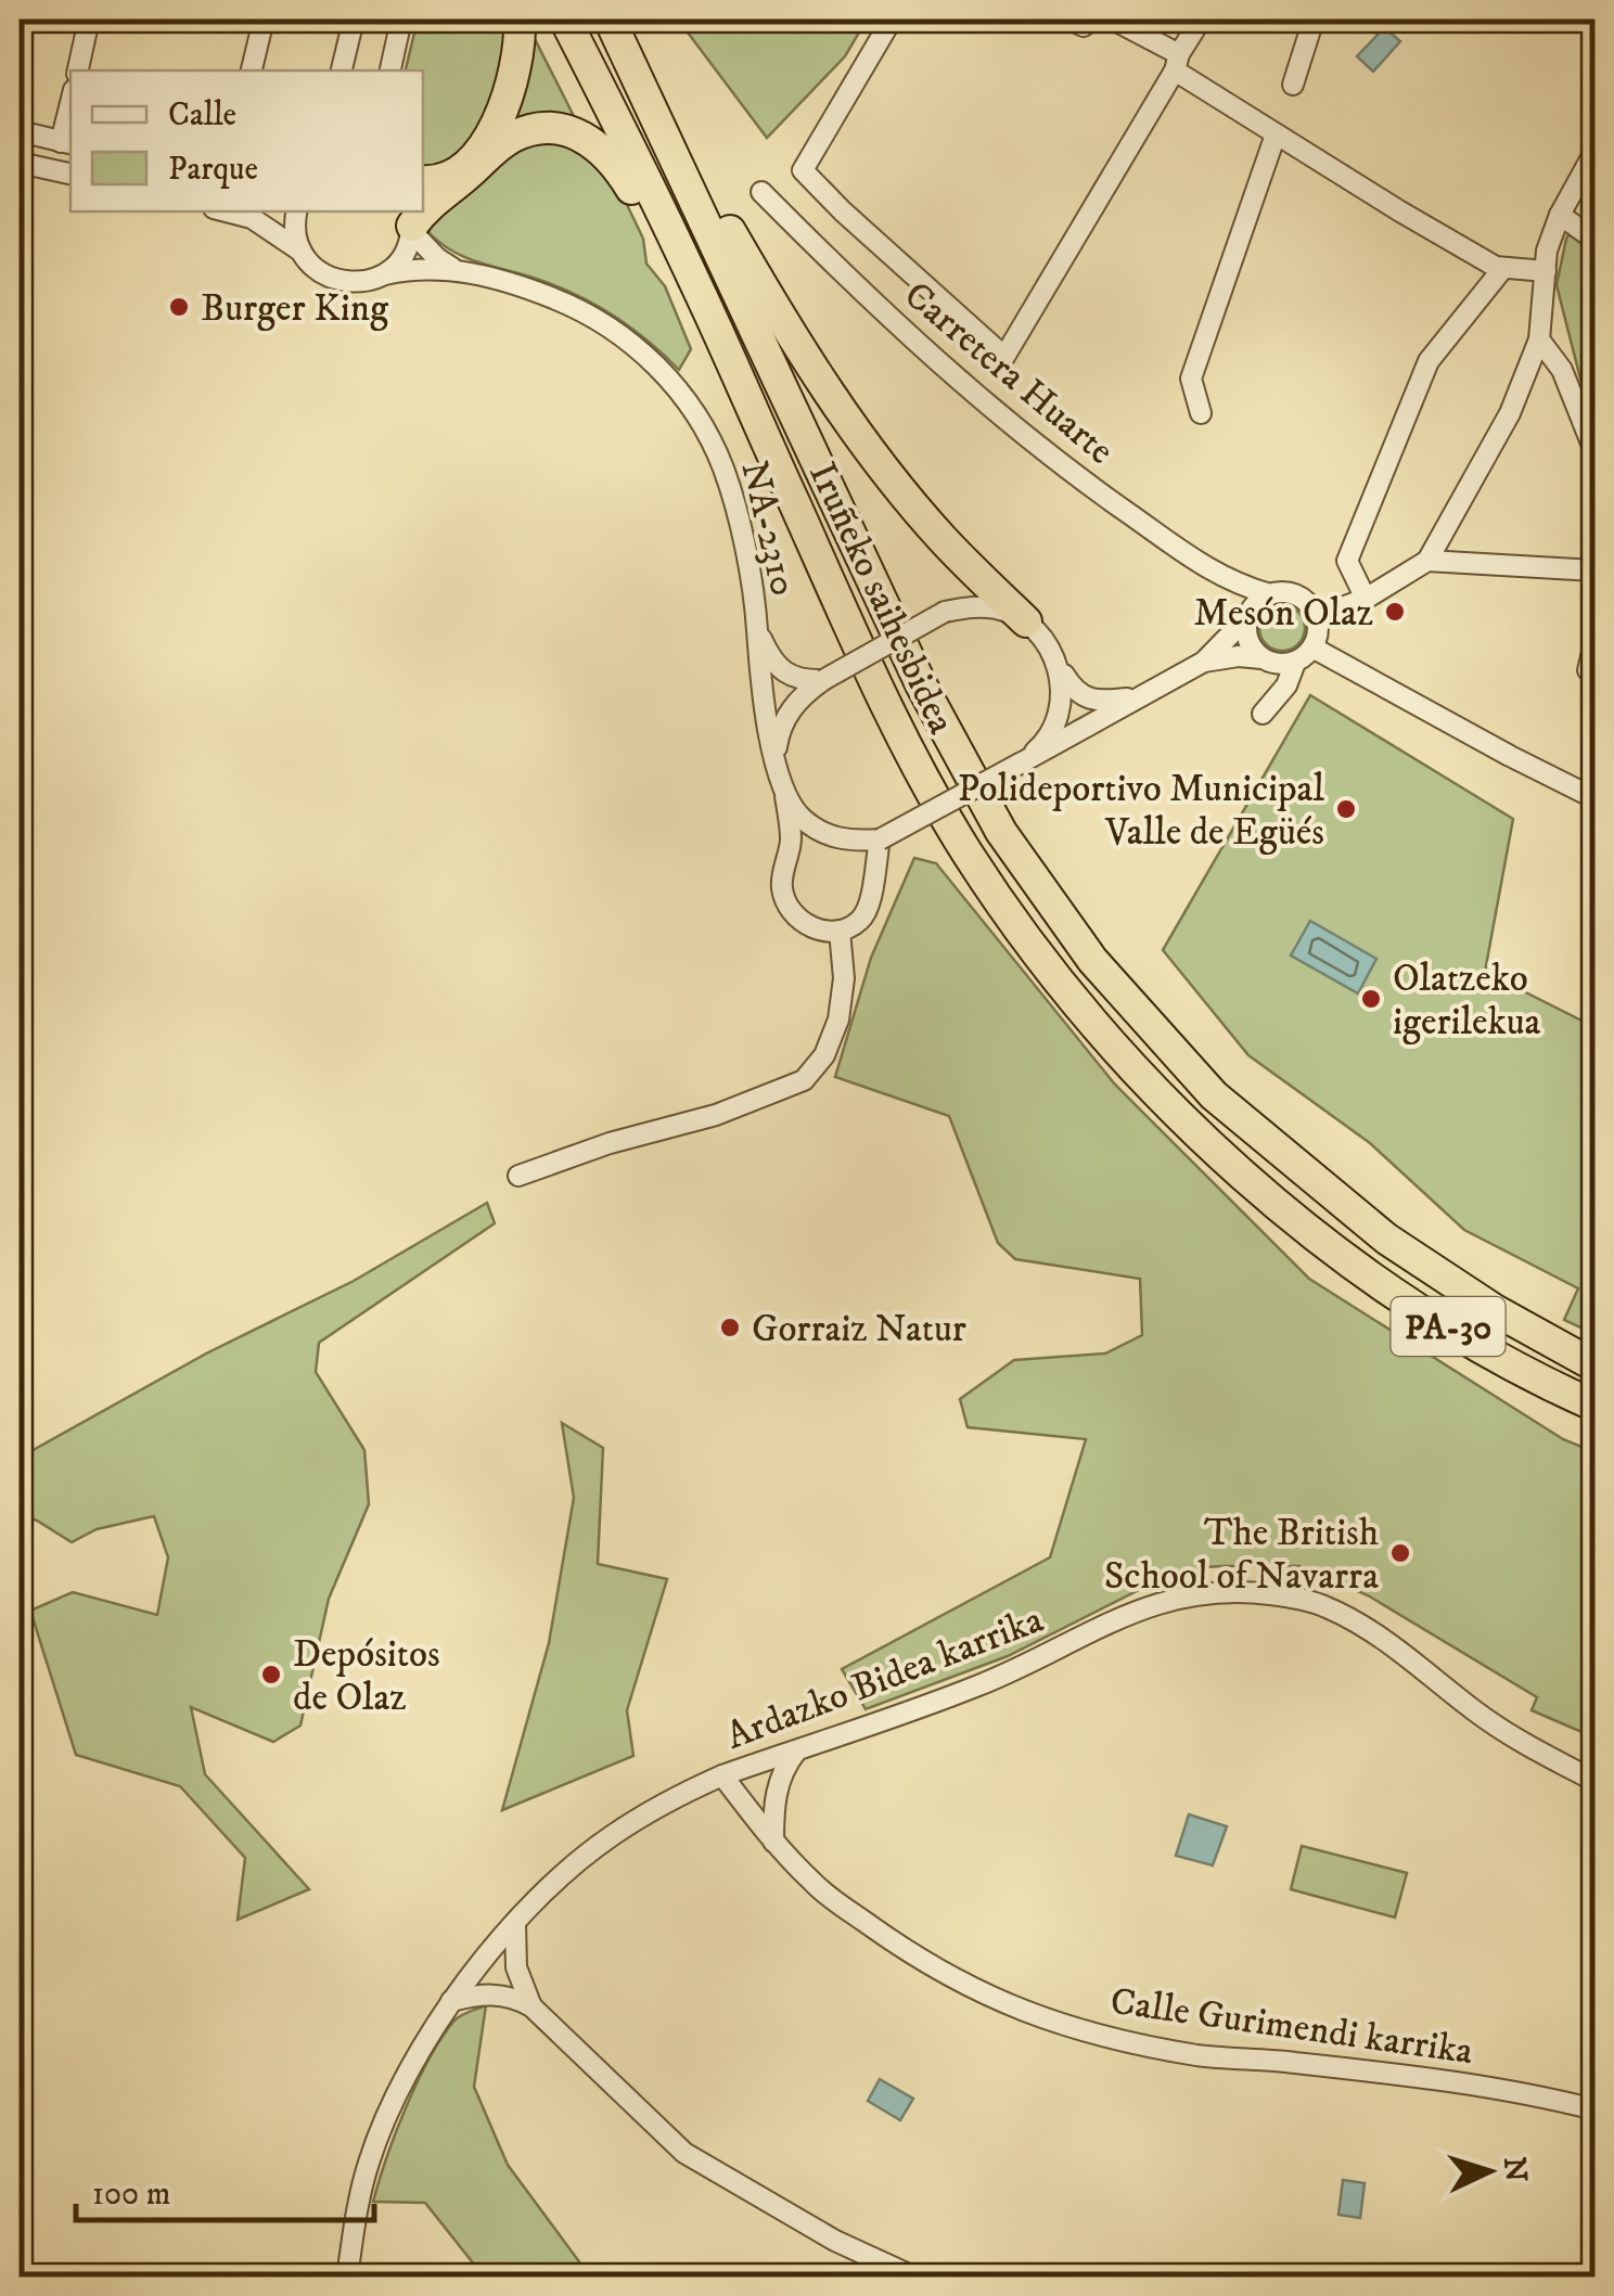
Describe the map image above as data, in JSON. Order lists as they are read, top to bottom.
{
  "streets": {
    "highway": ["Iruñeko saihesbidea", "PA-30"],
    "street": [
      "Carretera Huarte",
      "NA-2310",
      "Ardazko Bidea karrika",
      "Calle Gurimendi karrika"
    ]
  },
  "crossings": [
    ["Ardazko Bidea karrika", "Calle Gurimendi karrika"]
  ],
  "places": [
    "Burger King",
    "Mesón Olaz",
    "Polideportivo Municipal Valle de Egüés",
    "Olatzeko igerilekua",
    "Gorraiz Natur",
    "The British School of Navarra",
    "Depósitos de Olaz"
  ],
  "legend": ["Calle", "Parque"],
  "scale_bar": "100 m",
  "north": "right"
}
